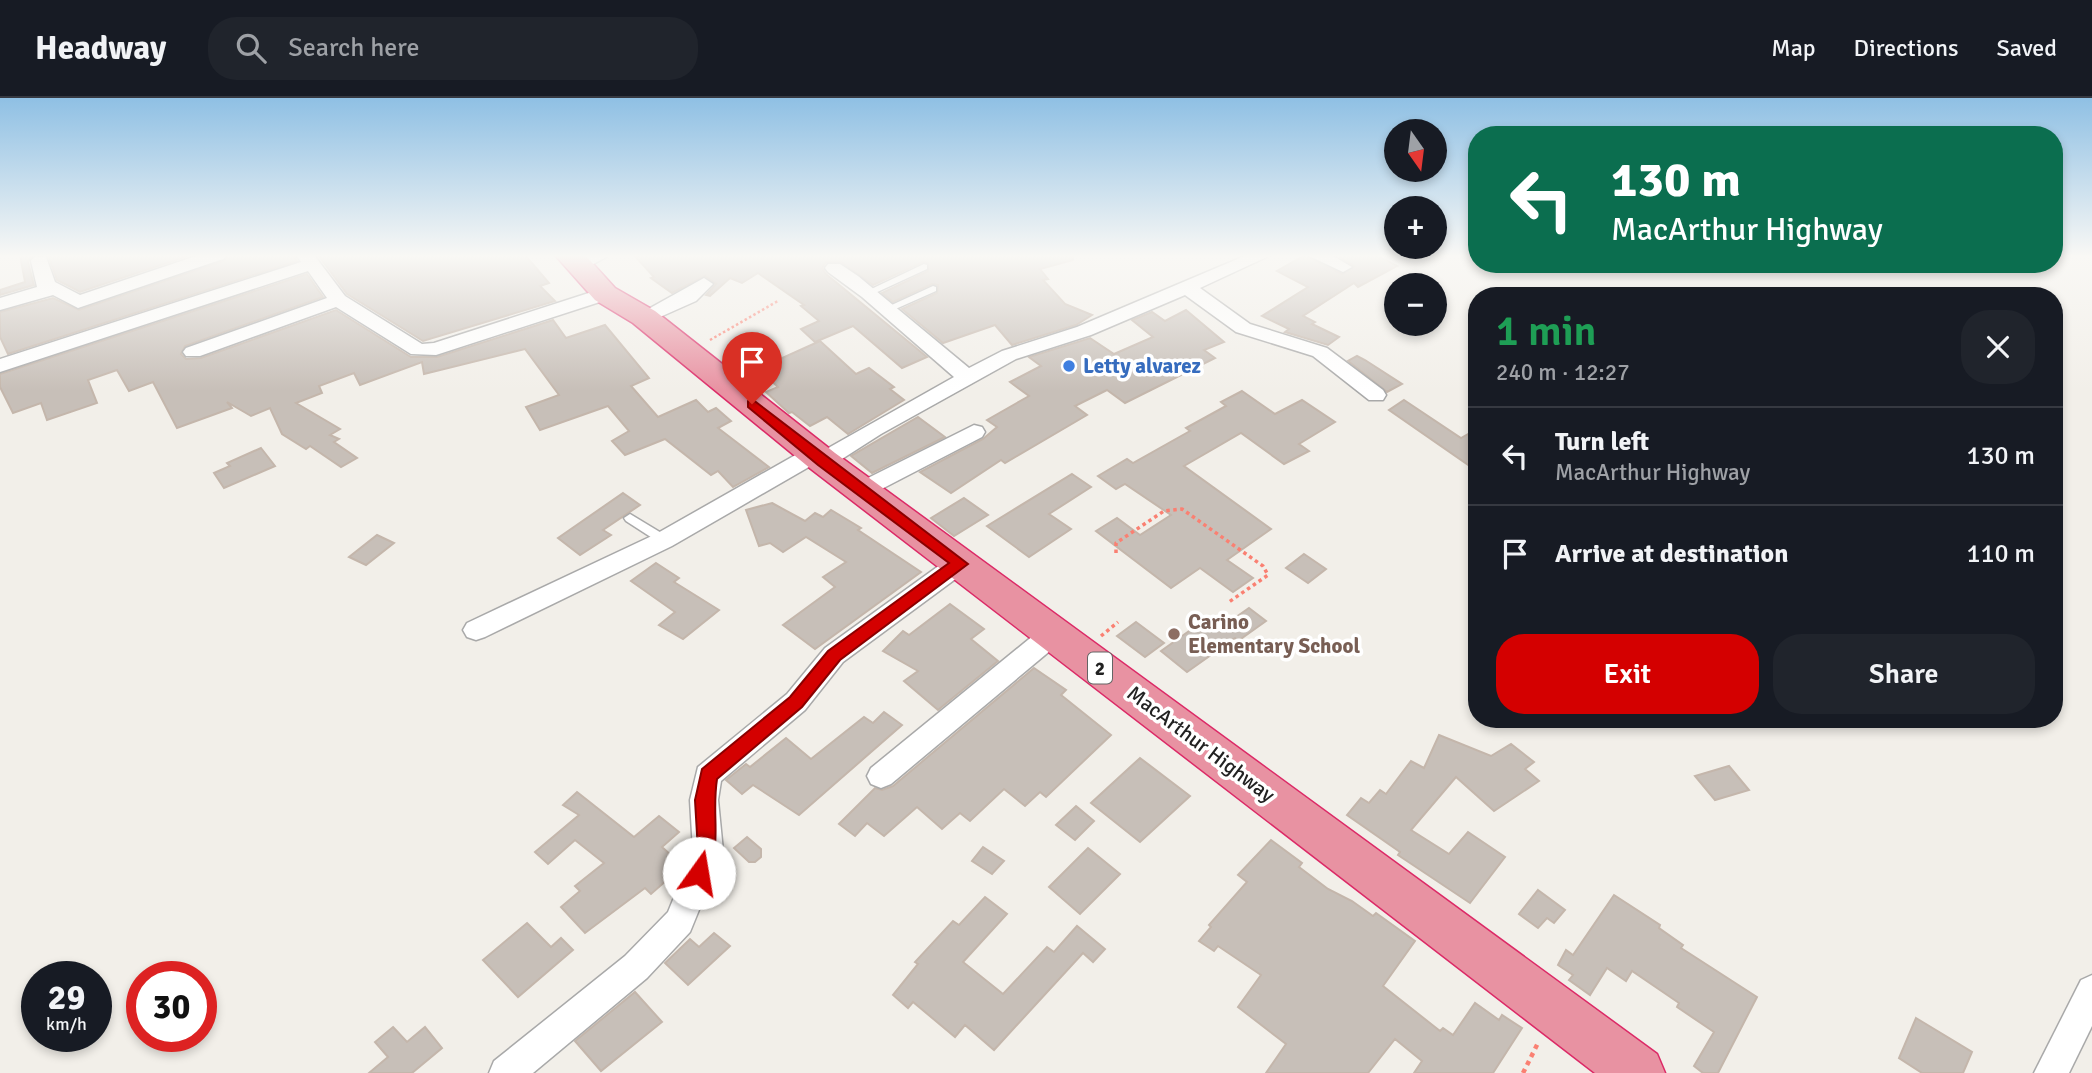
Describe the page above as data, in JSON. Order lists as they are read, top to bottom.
{
  "streets": {
    "highway": ["2", "MacArthur Highway"]
  },
  "places": ["Letty alvarez", "Carino Elementary School"],
  "north": "bottom",
  "page": {
    "header": "Headway",
    "search": "Search here",
    "nav": ["Map", "Directions", "Saved"],
    "map_buttons": ["+", "−"],
    "turn": ["130 m", "MacArthur Highway"],
    "heading": ["1 min", "240 m · 12:27"],
    "list": [
      {
        "name": "Turn left",
        "note": "MacArthur Highway",
        "value": "130 m"
      },
      {
        "name": "Arrive at destination",
        "value": "110 m"
      }
    ],
    "buttons": ["Exit", "Share"],
    "speed": "29 km/h",
    "limit": "30"
  }
}
